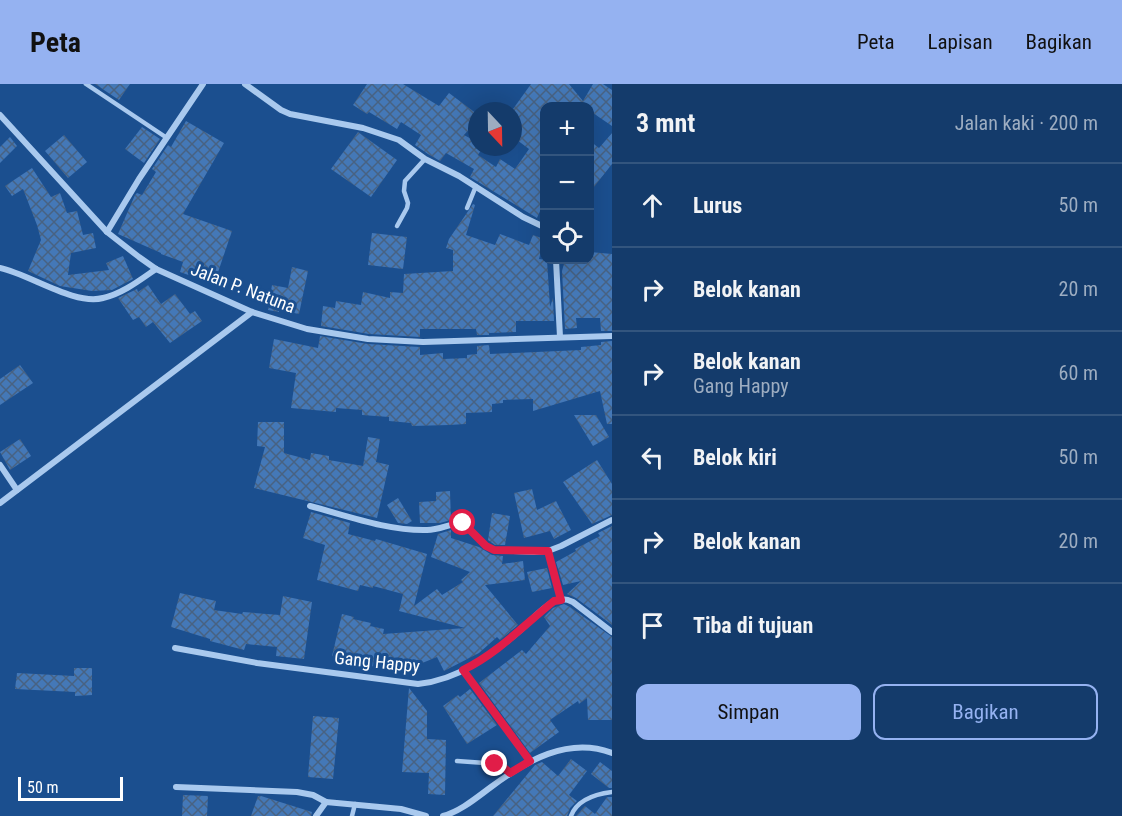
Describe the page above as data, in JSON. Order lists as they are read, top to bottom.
{
  "streets": {
    "street": ["Jalan P. Natuna", "Gang Happy"]
  },
  "scale_bar": "50 m",
  "north": "bottom",
  "page": {
    "header": "Peta",
    "nav": ["Peta", "Lapisan", "Bagikan"],
    "heading": ["3 mnt", "Jalan kaki · 200 m"],
    "map_buttons": ["+", "−"],
    "list": [
      ["Lurus", "50 m"],
      ["Belok kanan", "20 m"],
      ["Belok kanan", "Gang Happy", "60 m"],
      ["Belok kiri", "50 m"],
      ["Belok kanan", "20 m"],
      "Tiba di tujuan"
    ],
    "buttons": ["Simpan", "Bagikan"],
    "scale": "50 m"
  }
}
